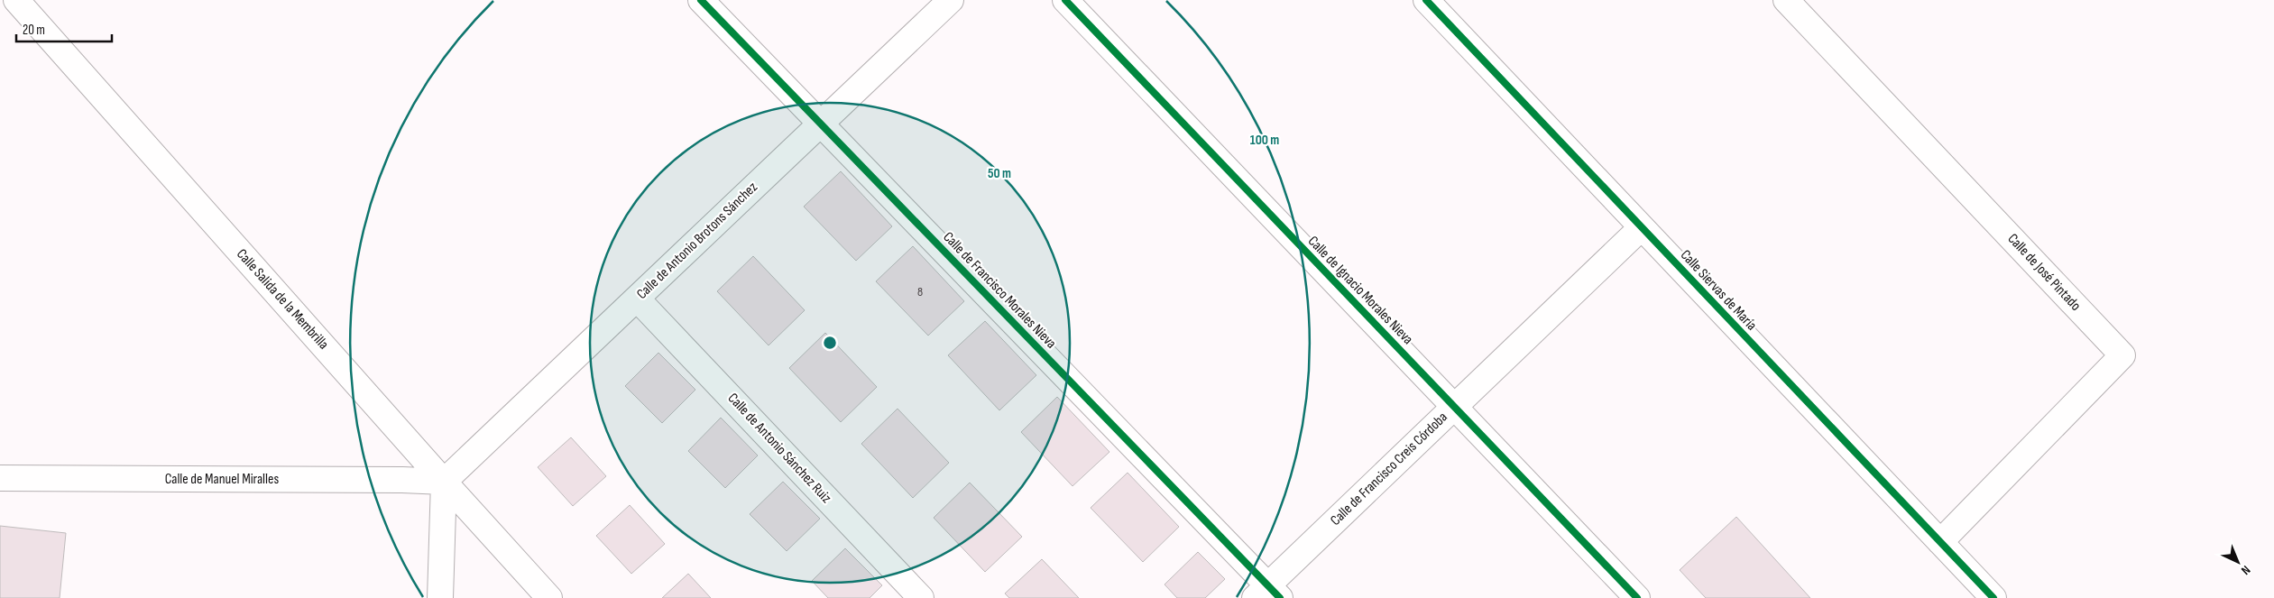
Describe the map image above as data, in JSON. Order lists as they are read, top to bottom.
{
  "streets": {
    "street": [
      "Calle de Antonio Brotons Sánchez",
      "Calle de José Pintado",
      "Calle de Francisco Morales Nieva",
      "Calle de Ignacio Morales Nieva",
      "Calle Siervas de María",
      "Calle Salida de la Membrilla",
      "Calle de Antonio Sánchez Ruiz",
      "Calle de Francisco Creis Córdoba",
      "Calle de Manuel Miralles"
    ]
  },
  "crossings": [
    ["Calle de Antonio Brotons Sánchez", "Calle de Francisco Morales Nieva"],
    ["Calle de Antonio Brotons Sánchez", "Calle Salida de la Membrilla"],
    ["Calle de Antonio Brotons Sánchez", "Calle de Antonio Sánchez Ruiz"],
    ["Calle de Antonio Brotons Sánchez", "Calle de Manuel Miralles"],
    ["Calle de José Pintado", "Calle Siervas de María"],
    ["Calle de Francisco Morales Nieva", "Calle de Francisco Creis Córdoba"],
    ["Calle de Ignacio Morales Nieva", "Calle de Francisco Creis Córdoba"],
    ["Calle Siervas de María", "Calle de Francisco Creis Córdoba"],
    ["Calle Salida de la Membrilla", "Calle de Manuel Miralles"]
  ],
  "house_numbers": ["8"],
  "scale_bar": "20 m",
  "north": "bottom right",
  "rings": ["100 m", "50 m"]
}
